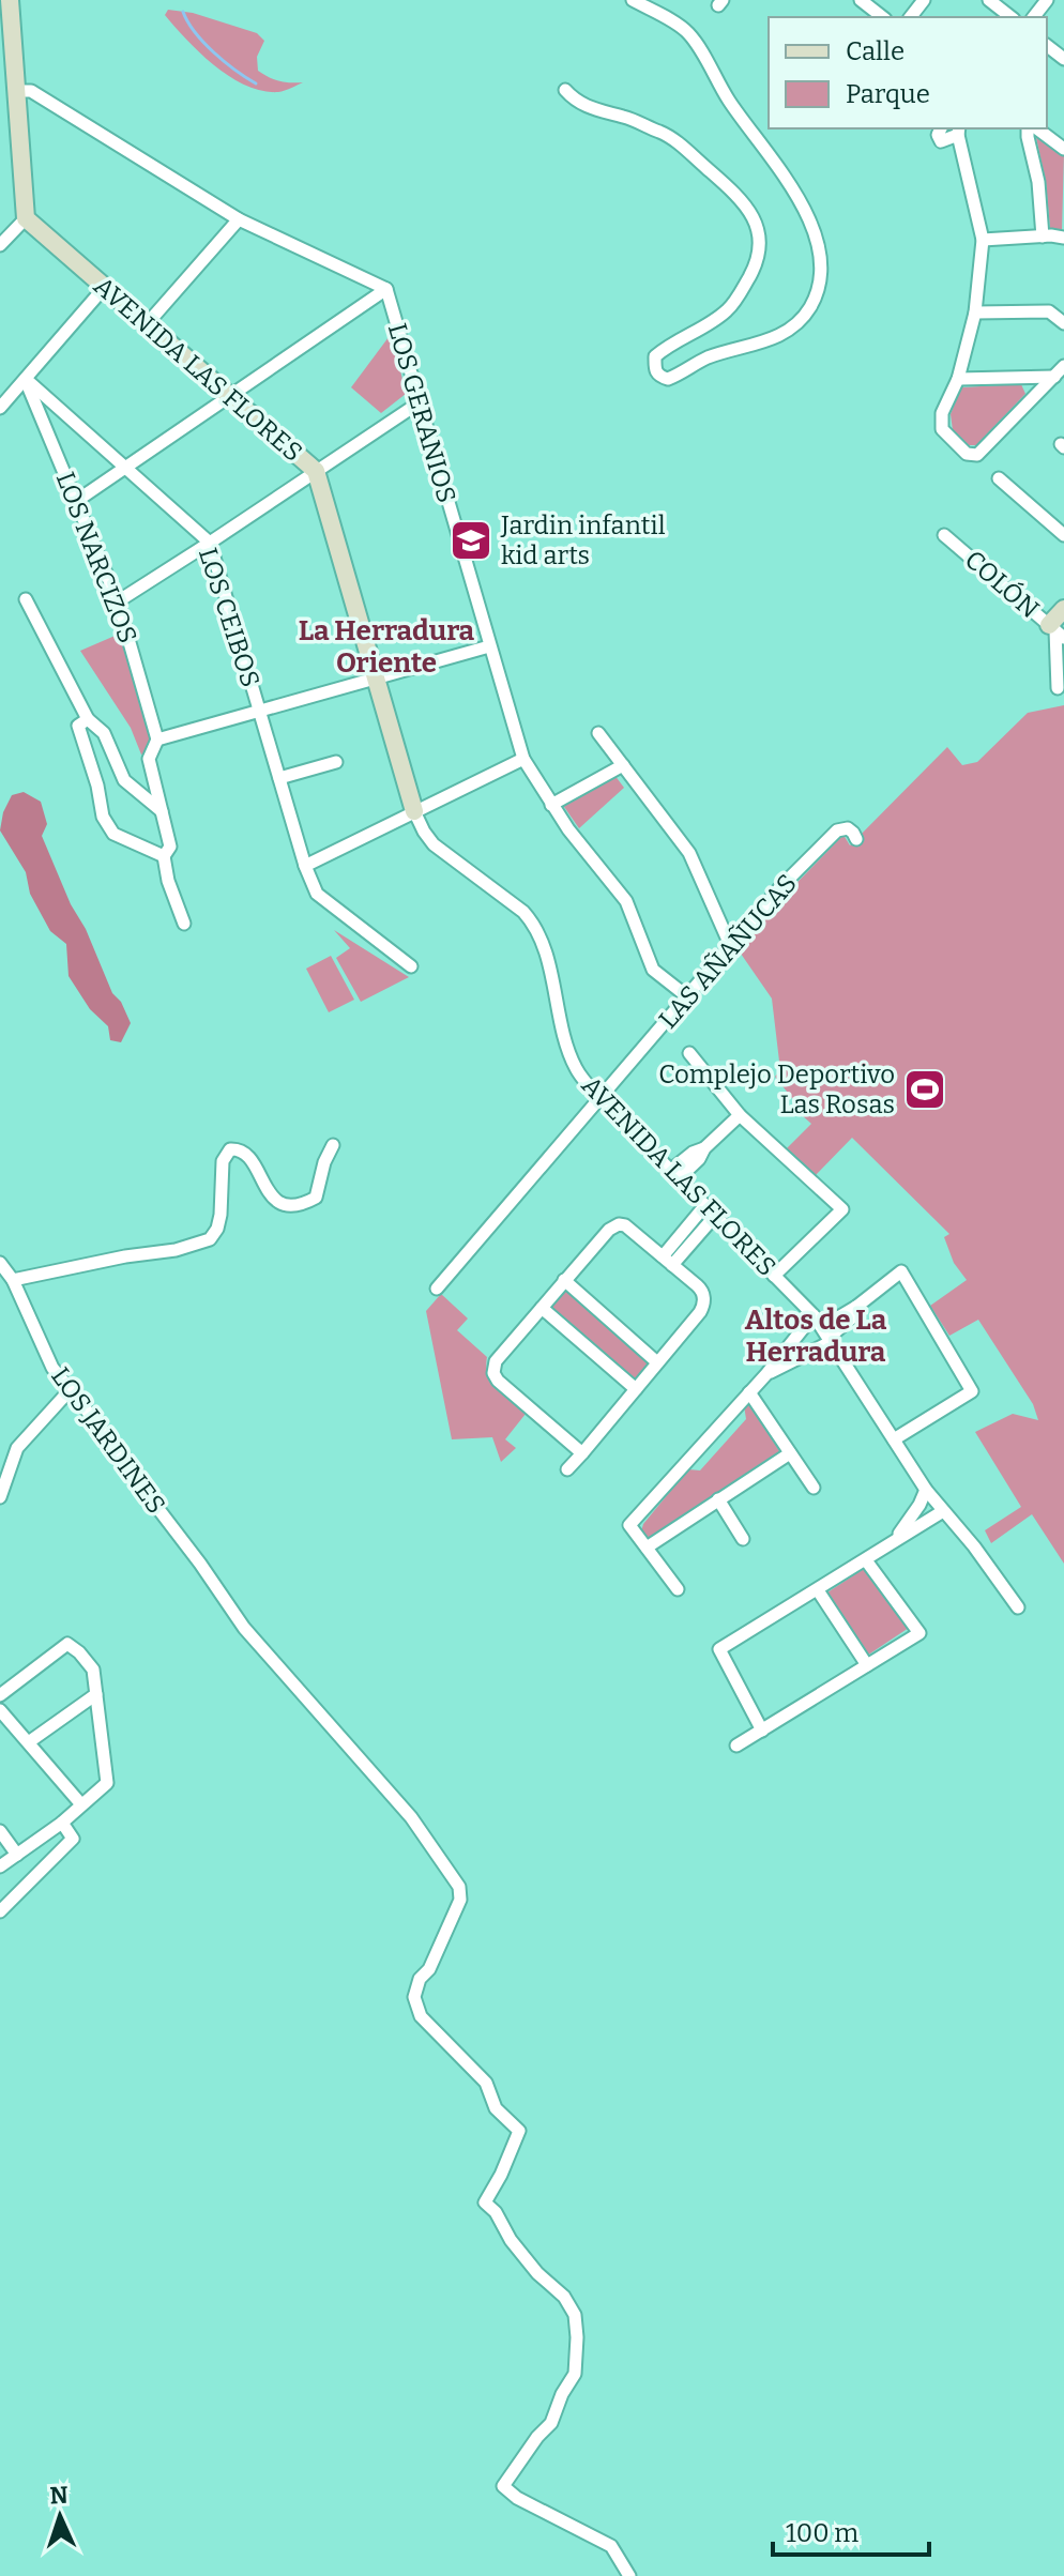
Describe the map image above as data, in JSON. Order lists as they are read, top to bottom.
{
  "streets": {
    "street": [
      "AVENIDA LAS FLORES",
      "LOS GERANIOS",
      "LOS NARCIZOS",
      "COLÓN",
      "LOS CEIBOS",
      "LAS AÑAÑUCAS",
      "LOS JARDINES"
    ]
  },
  "crossings": [
    ["AVENIDA LAS FLORES", "LAS AÑAÑUCAS"],
    ["LOS GERANIOS", "LAS AÑAÑUCAS"],
    ["LOS NARCIZOS", "LOS CEIBOS"]
  ],
  "districts": ["La Herradura Oriente", "Altos de La Herradura"],
  "places": {
    "school or university": ["Jardin infantil kid arts"],
    "sports": ["Complejo Deportivo Las Rosas"]
  },
  "legend": ["Calle", "Parque"],
  "scale_bar": "100 m",
  "north": "top"
}
